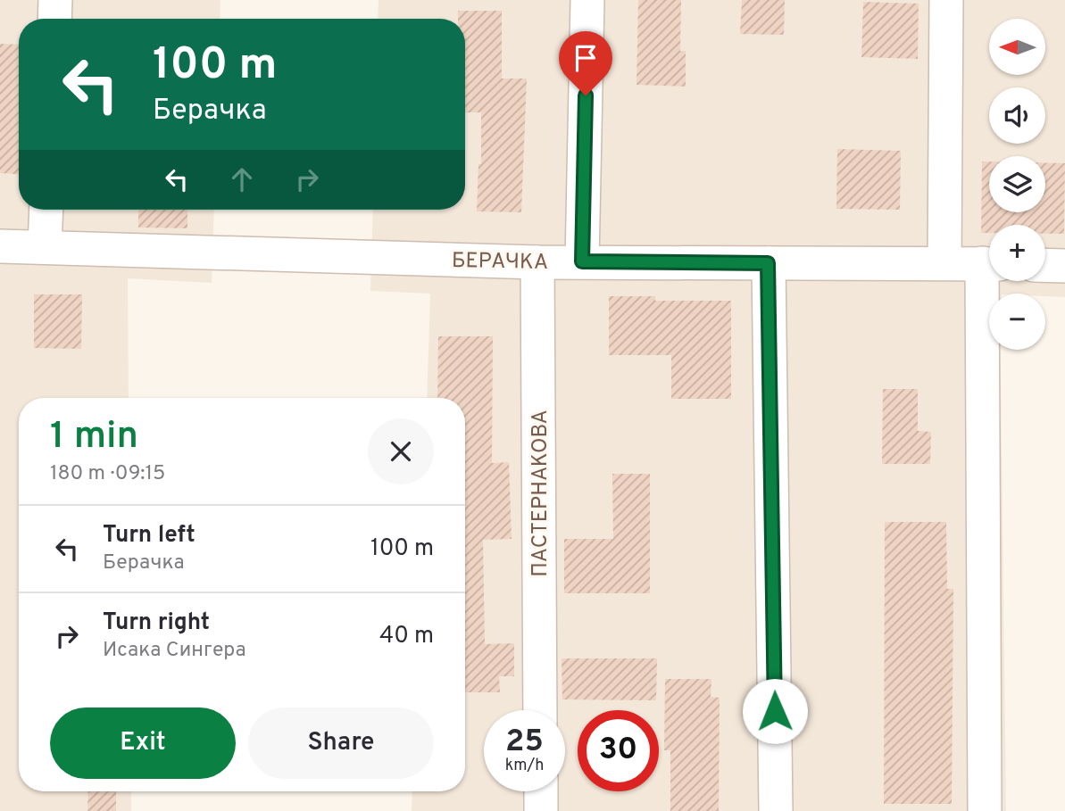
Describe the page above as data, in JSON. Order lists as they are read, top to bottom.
{
  "streets": {
    "street": ["БЕРАЧКА", "ПАСТЕРНАКОВА"]
  },
  "crossings": [
    ["БЕРАЧКА", "ПАСТЕРНАКОВА"]
  ],
  "north": "left",
  "page": {
    "map_buttons": ["+", "−"],
    "turn": ["100 m", "Берачка"],
    "heading": ["1 min", "180 m · 09:15"],
    "list": [
      {
        "name": "Turn left",
        "note": "Берачка",
        "value": "100 m"
      },
      {
        "name": "Turn right",
        "note": "Исака Сингера",
        "value": "40 m"
      }
    ],
    "buttons": ["Exit", "Share"],
    "speed": "25 km/h",
    "limit": "30"
  }
}
